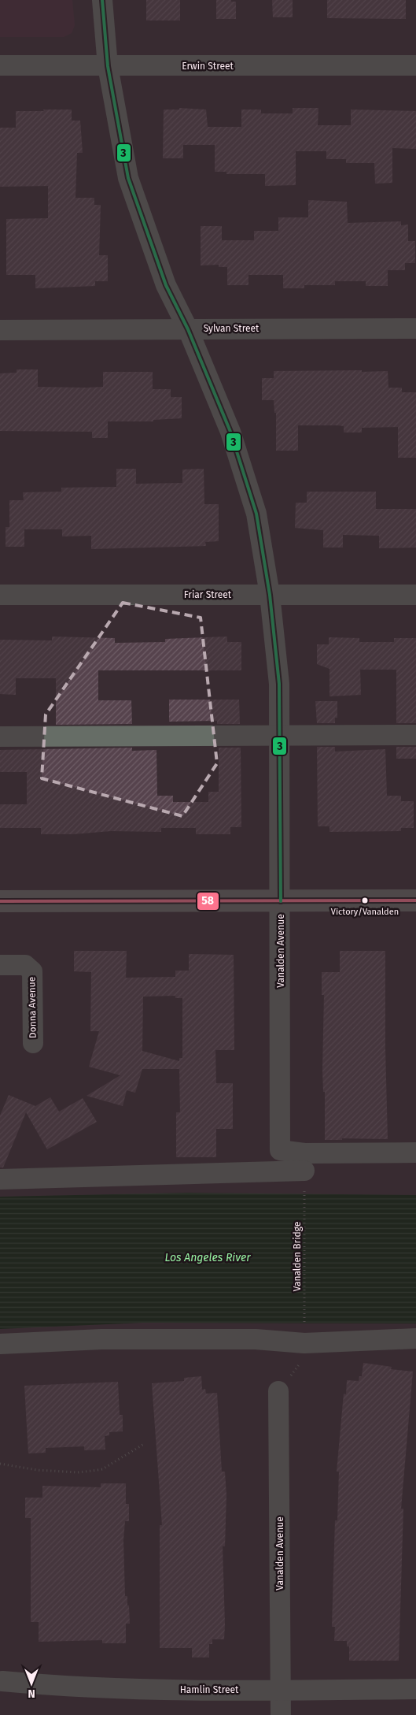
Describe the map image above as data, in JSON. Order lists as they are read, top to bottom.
{
  "streets": {
    "street": [
      "Erwin Street",
      "Sylvan Street",
      "Friar Street",
      "Vanalden Avenue",
      "Donna Avenue",
      "Hamlin Street"
    ],
    "path": ["Vanalden Bridge"]
  },
  "crossings": [
    ["Erwin Street", "Vanalden Avenue"],
    ["Sylvan Street", "Vanalden Avenue"],
    ["Friar Street", "Vanalden Avenue"],
    ["Vanalden Avenue", "Vanalden Bridge"],
    ["Vanalden Avenue", "Hamlin Street"]
  ],
  "water": ["Los Angeles River"],
  "places": ["Victory/Vanalden"],
  "lines": ["transit line 3", "transit line 58"],
  "north": "bottom"
}
